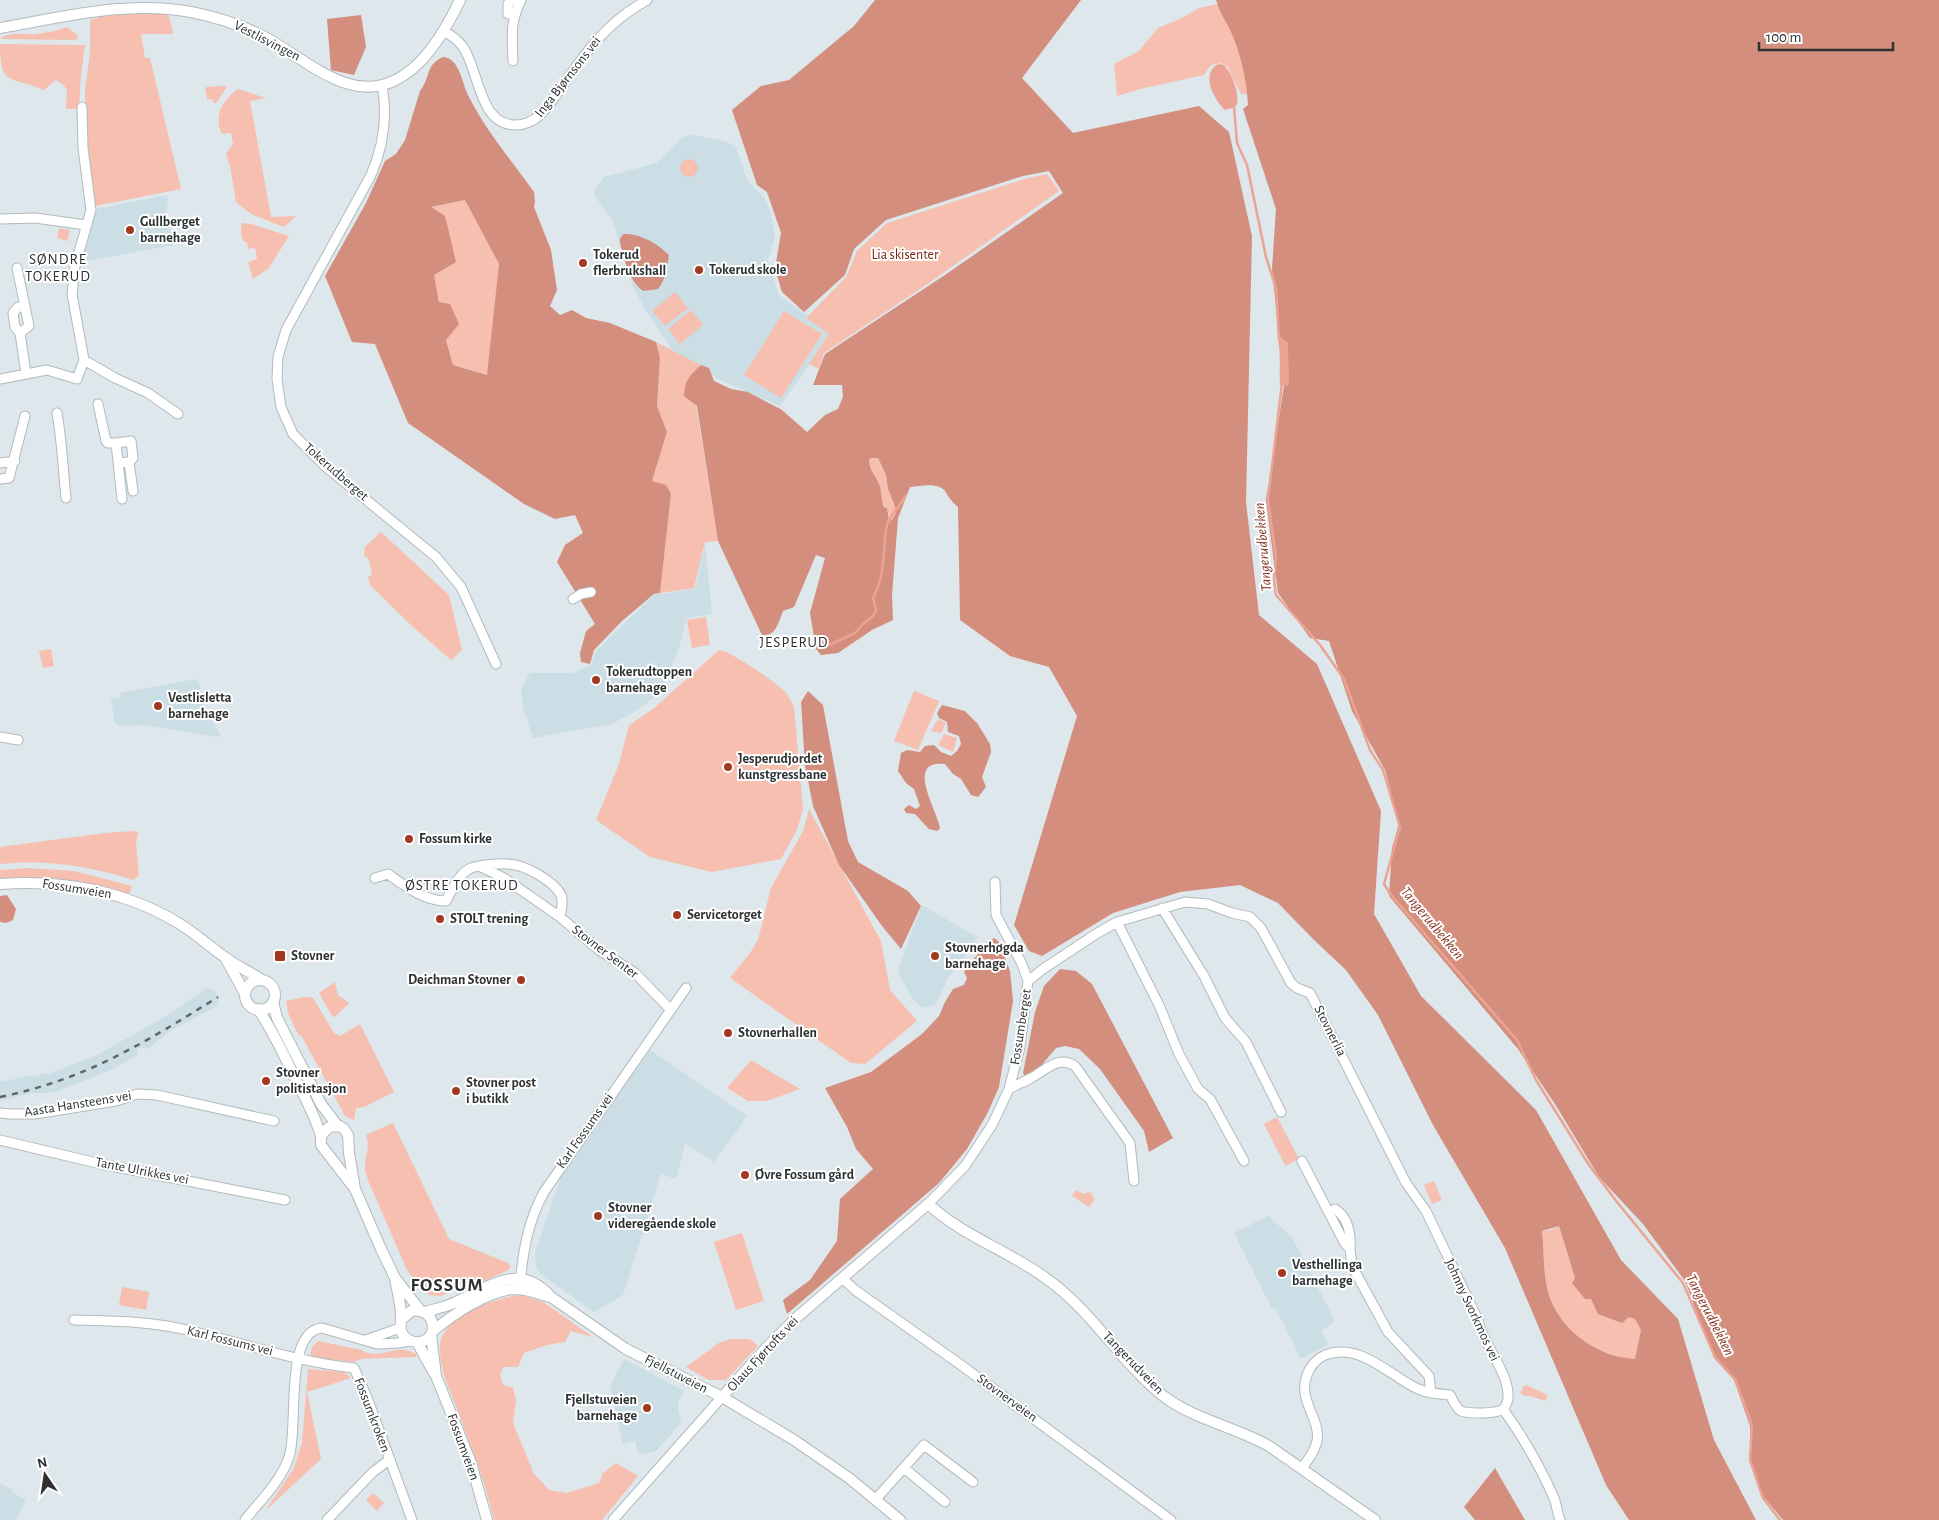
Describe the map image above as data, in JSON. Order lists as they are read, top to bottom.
{
  "streets": {
    "street": [
      "Vestlisvingen",
      "Inga Bjørnsons vei",
      "Tokerudberget",
      "Fossumveien",
      "Stovner Senter",
      "Fossumberget",
      "Stovnerlia",
      "Aasta Hansteens vei",
      "Karl Fossums vei",
      "Tante Ulrikkes vei",
      "Johnny Svorkmos vei",
      "Olaus Fjørtofts vei",
      "Tangerudveien",
      "Fjellstuveien",
      "Stovnerveien",
      "Fossumkroken"
    ]
  },
  "crossings": [
    ["Vestlisvingen", "Inga Bjørnsons vei"],
    ["Vestlisvingen", "Tokerudberget"],
    ["Stovner Senter", "Karl Fossums vei"],
    ["Fossumberget", "Stovnerlia"],
    ["Fossumberget", "Olaus Fjørtofts vei"],
    ["Fossumberget", "Tangerudveien"],
    ["Stovnerlia", "Johnny Svorkmos vei"],
    ["Karl Fossums vei", "Fjellstuveien"],
    ["Karl Fossums vei", "Fossumkroken"],
    ["Olaus Fjørtofts vei", "Tangerudveien"],
    ["Olaus Fjørtofts vei", "Fjellstuveien"],
    ["Olaus Fjørtofts vei", "Stovnerveien"]
  ],
  "districts": [
    "SØNDRE TOKERUD",
    "JESPERUD",
    "ØSTRE TOKERUD",
    "FOSSUM"
  ],
  "water": ["Tangerudbekken"],
  "parks": ["Lia skisenter"],
  "places": {
    "other": [
      "Gullberget barnehage",
      "Tokerud flerbrukshall",
      "Tokerud skole",
      "Tokerudtoppen barnehage",
      "Vestlisletta barnehage",
      "Jesperudjordet kunstgressbane",
      "Fossum kirke",
      "Servicetorget",
      "STOLT trening",
      "Stovnerhøgda barnehage",
      "Deichman Stovner",
      "Stovnerhallen",
      "Stovner politistasjon",
      "Stovner post i butikk",
      "Øvre Fossum gård",
      "Stovner videregående skole",
      "Vesthellinga barnehage",
      "Fjellstuveien barnehage"
    ],
    "transit": ["Stovner"]
  },
  "scale_bar": "100 m",
  "north": "top"
}
